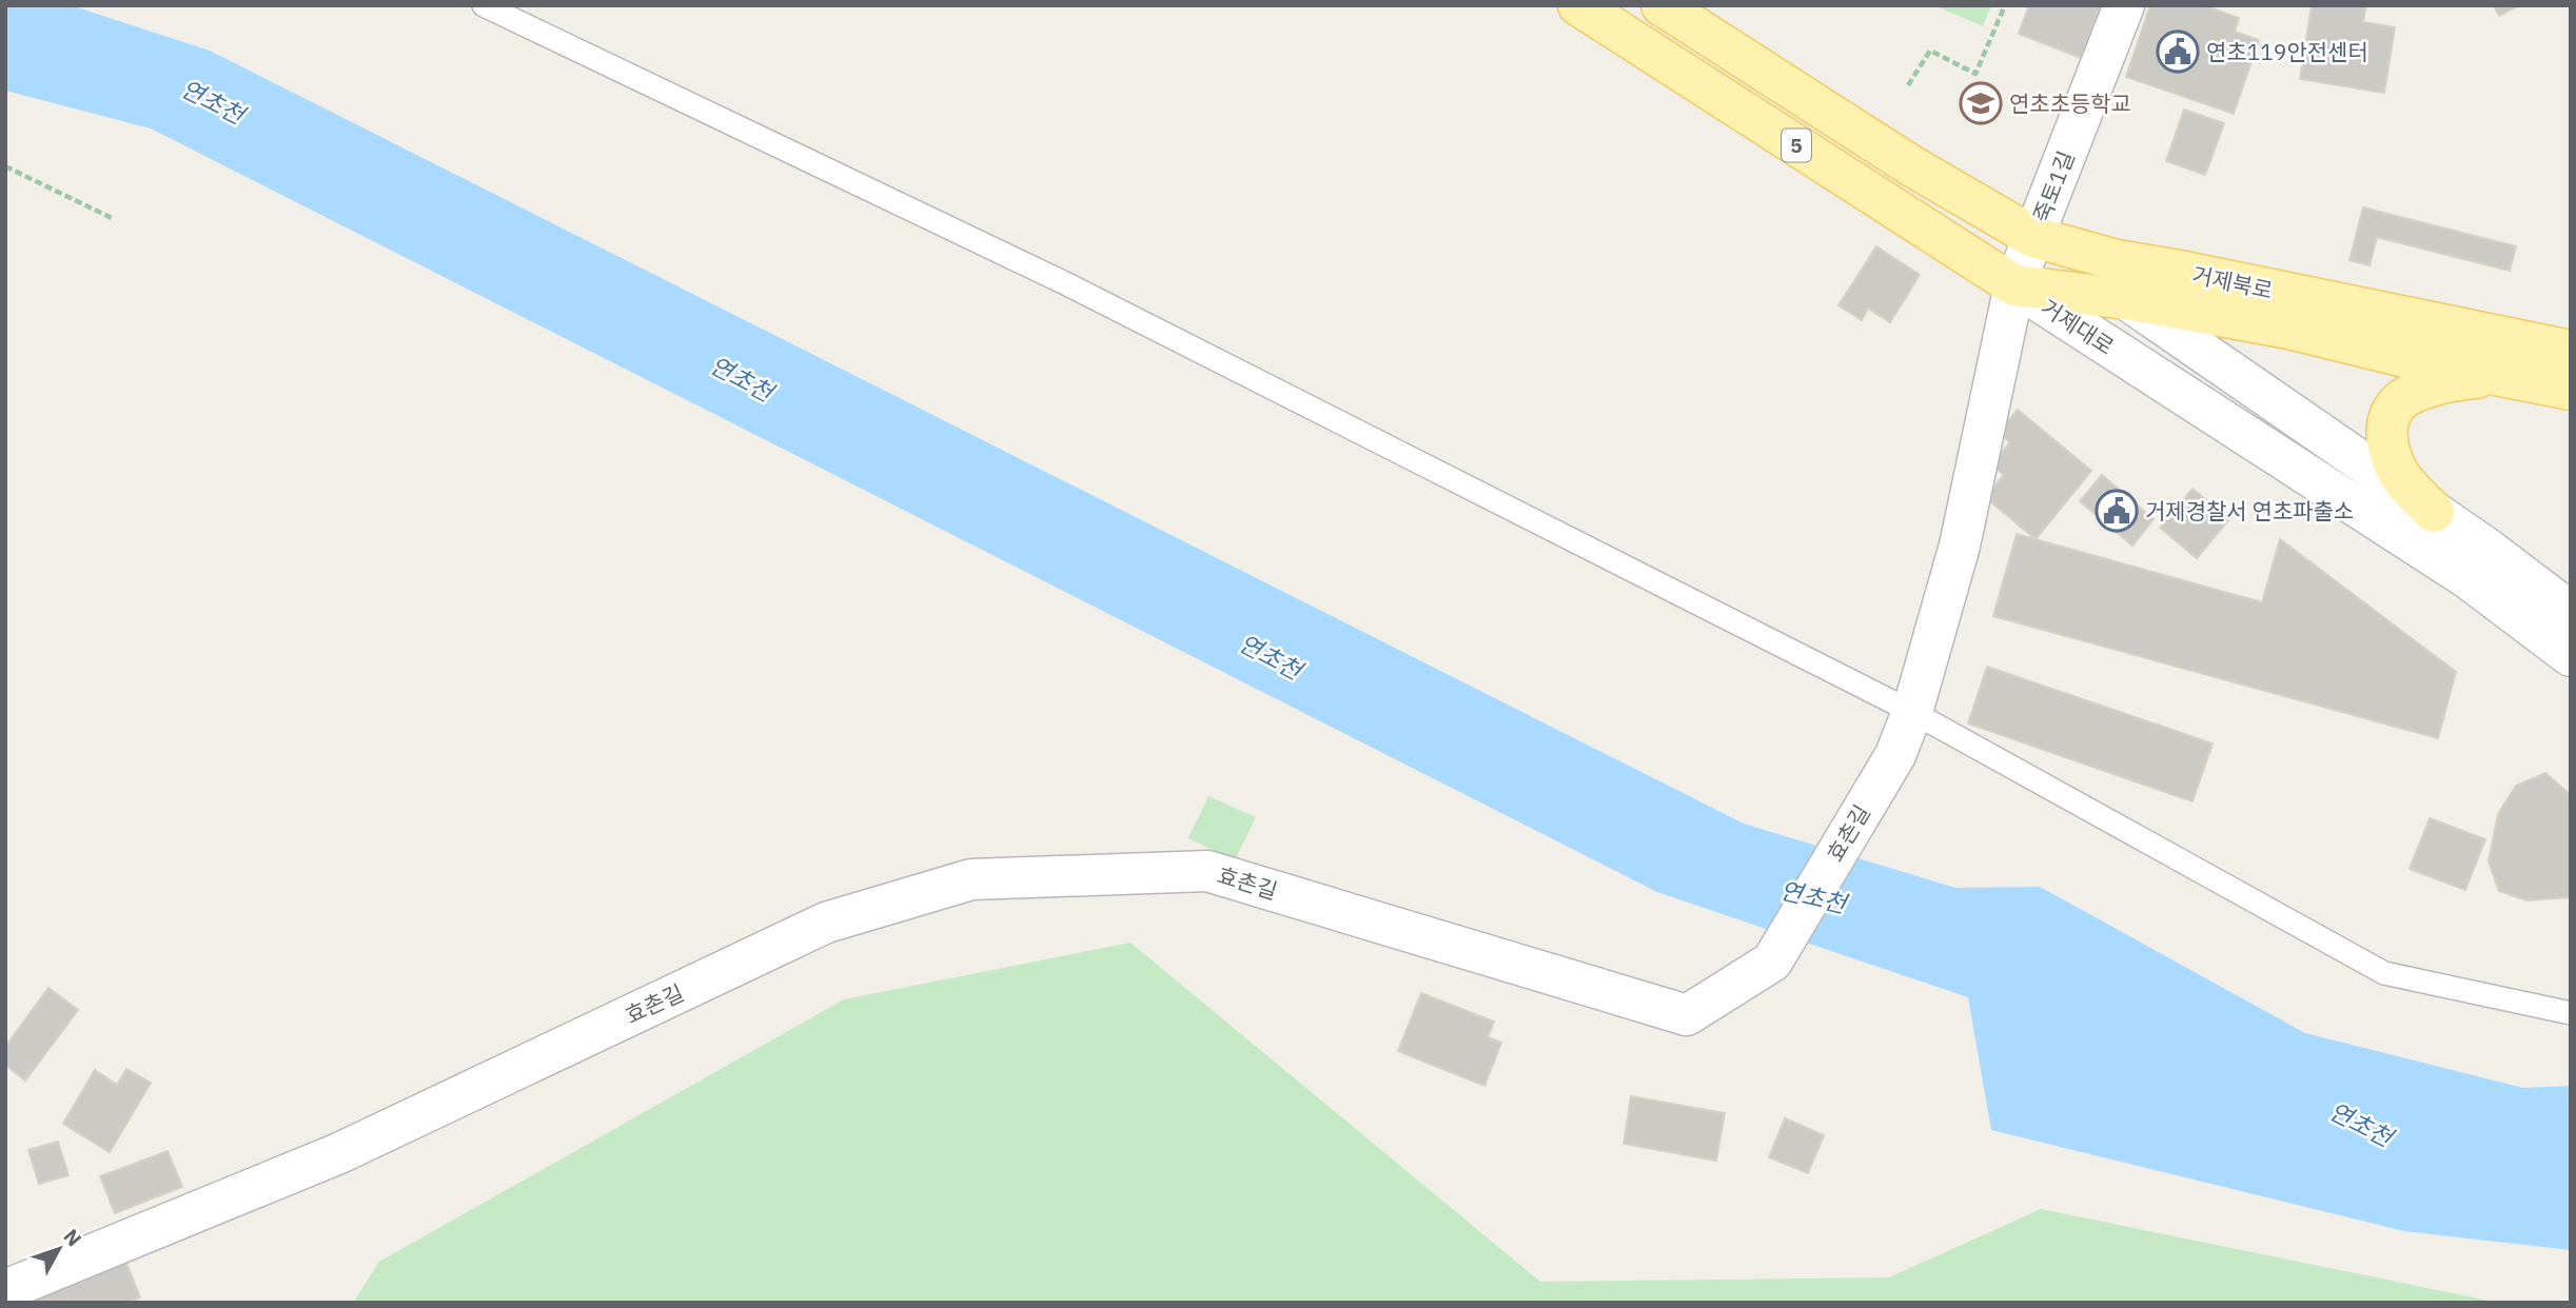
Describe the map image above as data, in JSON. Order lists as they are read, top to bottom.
{
  "streets": {
    "main road": ["5", "거제북로", "거제대로"],
    "street": ["죽토1길", "효촌길"]
  },
  "crossings": [
    ["죽토1길", "거제북로"],
    ["죽토1길", "거제대로"],
    ["죽토1길", "효촌길"],
    ["거제북로", "거제대로"],
    ["거제북로", "효촌길"],
    ["거제대로", "효촌길"]
  ],
  "water": ["연초천"],
  "places": {
    "public building": ["연초119안전센터", "거제경찰서 연초파출소"],
    "school or university": ["연초초등학교"]
  },
  "north": "top right"
}
